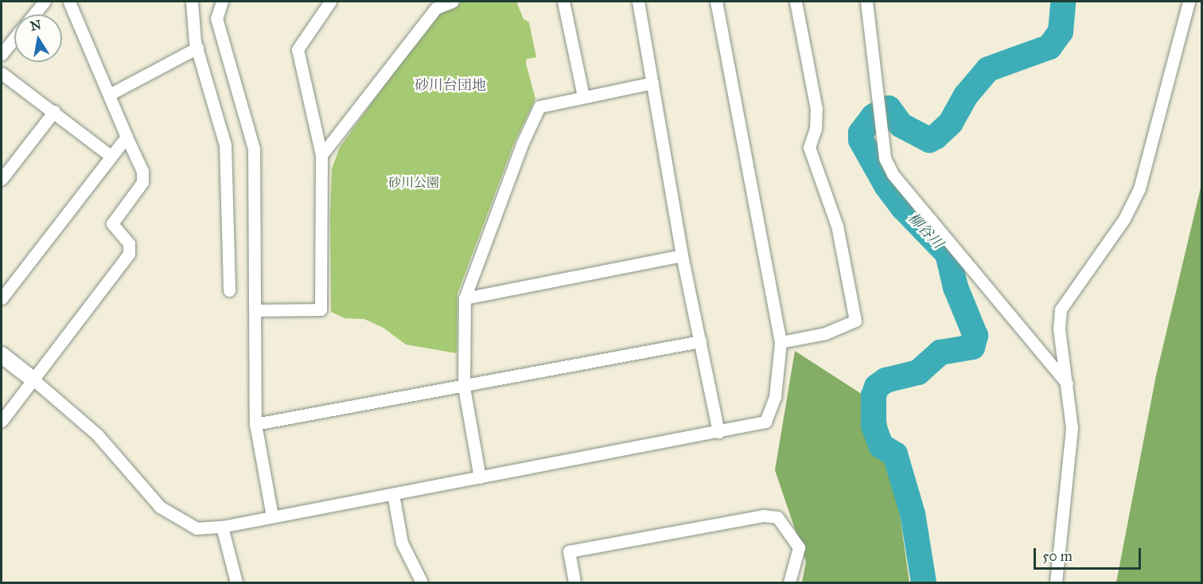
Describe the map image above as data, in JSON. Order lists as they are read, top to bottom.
{
  "districts": ["砂川台団地"],
  "water": ["柳谷川"],
  "parks": ["砂川公園"],
  "scale_bar": "50 m",
  "north": "top"
}
